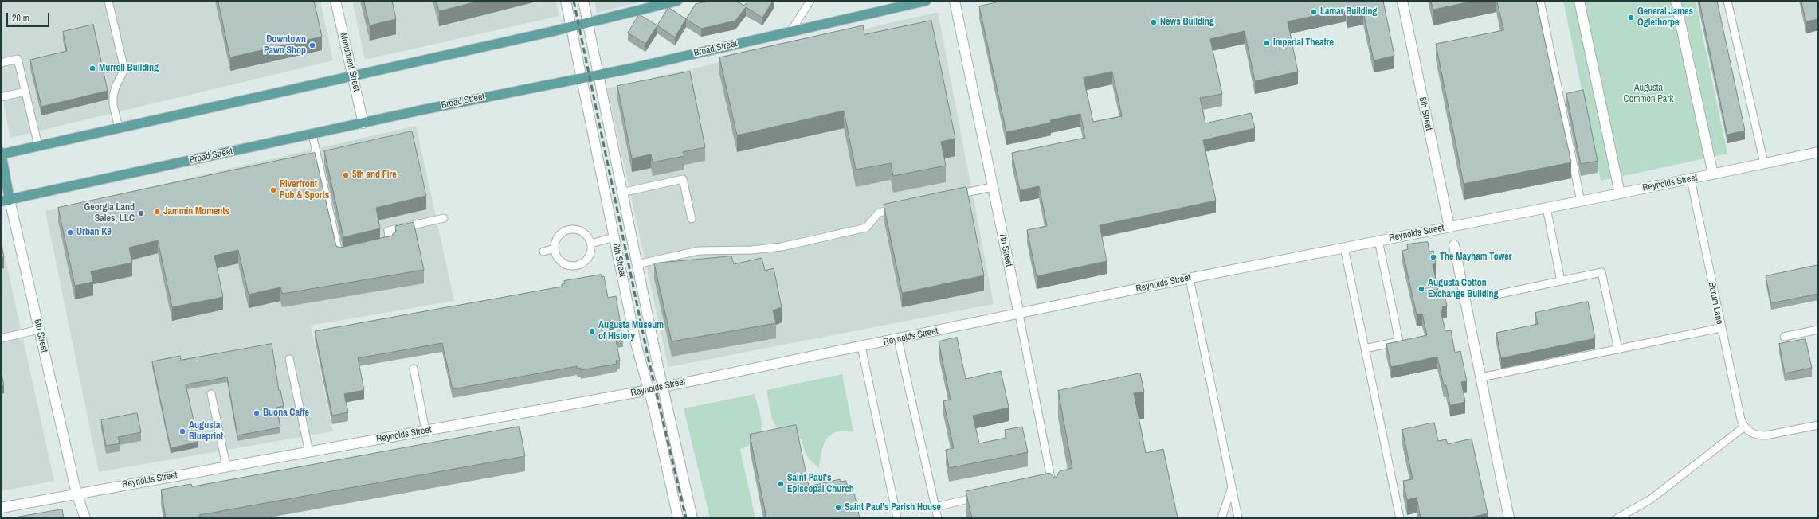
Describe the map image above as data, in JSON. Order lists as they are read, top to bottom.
{
  "streets": {
    "main road": [
      "Broad Street",
      "Monument Street",
      "8th Street",
      "Reynolds Street",
      "7th Street",
      "6th Street",
      "5th Street"
    ],
    "lane": ["Burum Lane"]
  },
  "crossings": [
    ["Broad Street", "Monument Street"],
    ["Broad Street", "6th Street"],
    ["Broad Street", "5th Street"],
    ["8th Street", "Reynolds Street"],
    ["Reynolds Street", "7th Street"],
    ["Reynolds Street", "6th Street"],
    ["Reynolds Street", "Burum Lane"],
    ["Reynolds Street", "5th Street"]
  ],
  "parks": ["Augusta Common Park"],
  "places": [
    "Lamar Building",
    "General James Oglethorpe",
    "News Building",
    "Imperial Theatre",
    "Downtown Pawn Shop",
    "Murrell Building",
    "5th and Fire",
    "Riverfront Pub & Sports",
    "Jammin Moments",
    "Georgia Land Sales, LLC",
    "Urban K9",
    "The Mayham Tower",
    "Augusta Cotton Exchange Building",
    "Augusta Museum of History",
    "Buona Caffe",
    "Augusta Blueprint",
    "Saint Paul's Episcopal Church",
    "Saint Paul’s Parish House"
  ],
  "scale_bar": "20 m"
}
